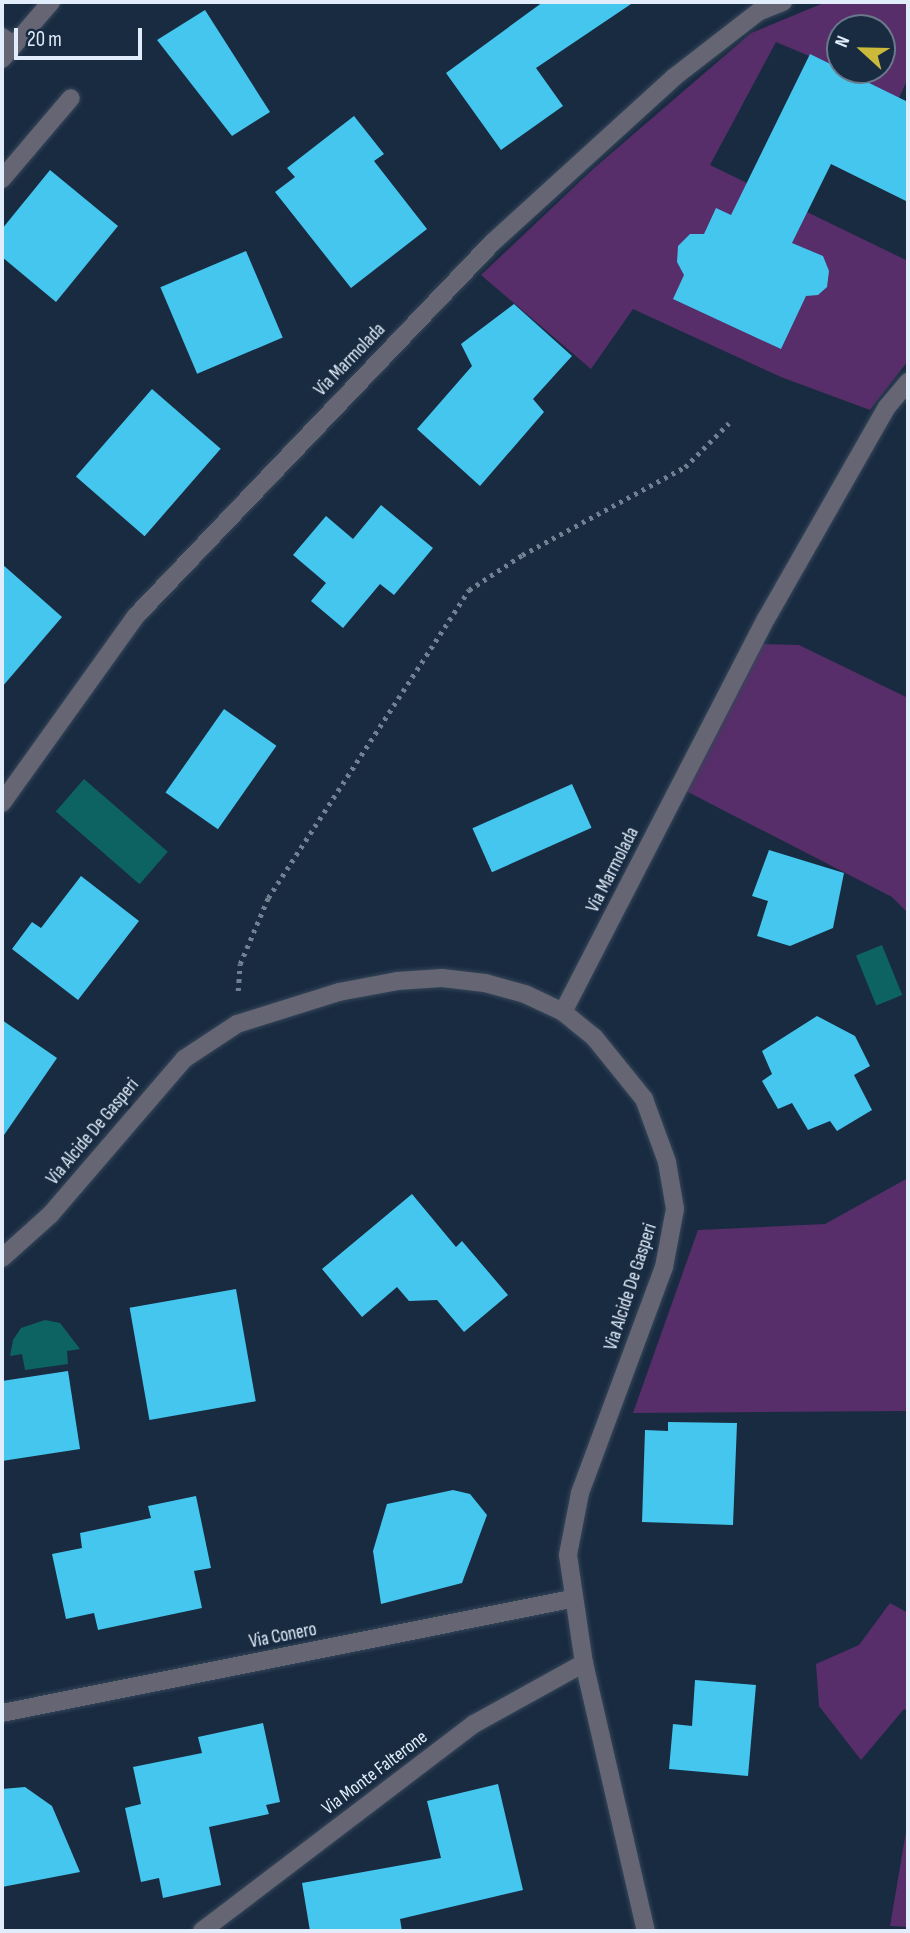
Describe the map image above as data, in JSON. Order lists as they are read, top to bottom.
{
  "streets": {
    "street": [
      "Via Marmolada",
      "Via Alcide De Gasperi",
      "Via Conero",
      "Via Monte Falterone"
    ]
  },
  "crossings": [
    ["Via Marmolada", "Via Alcide De Gasperi"],
    ["Via Alcide De Gasperi", "Via Conero"],
    ["Via Alcide De Gasperi", "Via Monte Falterone"]
  ],
  "scale_bar": "20 m",
  "north": "left"
}
